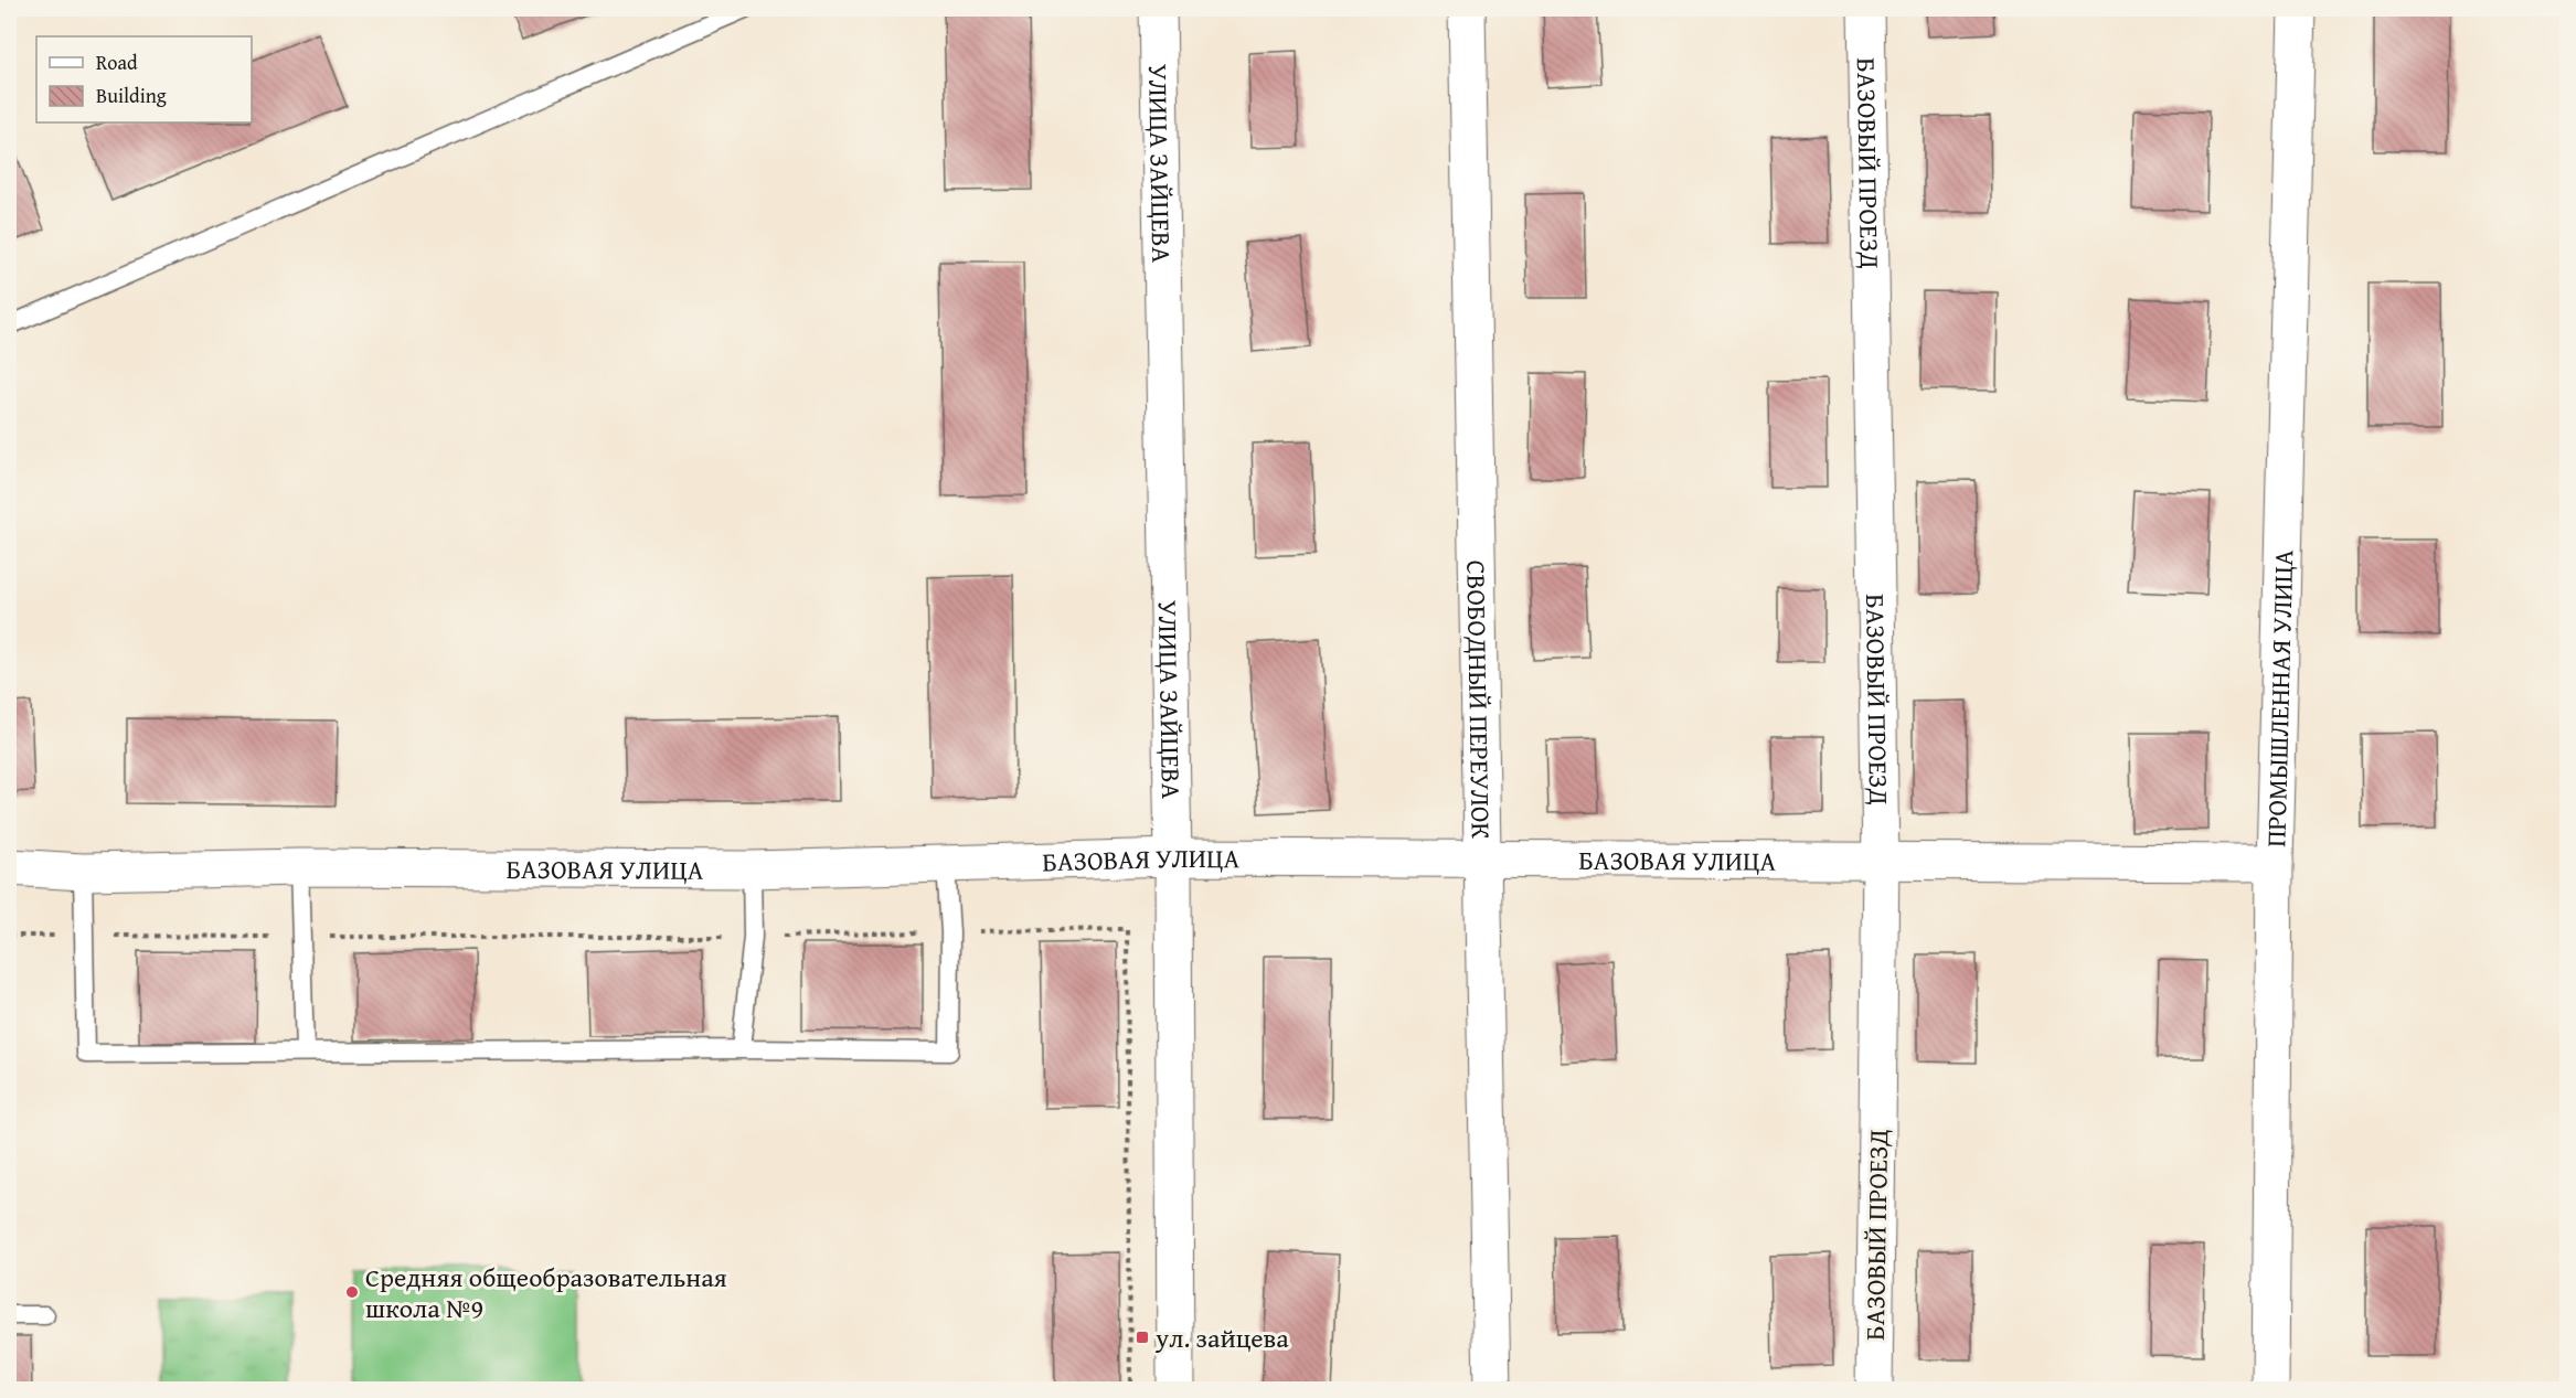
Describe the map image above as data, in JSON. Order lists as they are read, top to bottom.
{
  "streets": {
    "street": [
      "УЛИЦА ЗАЙЦЕВА",
      "БАЗОВЫЙ ПРОЕЗД",
      "СВОБОДНЫЙ ПЕРЕУЛОК",
      "ПРОМЫШЛЕННАЯ УЛИЦА",
      "БАЗОВАЯ УЛИЦА"
    ]
  },
  "crossings": [
    ["УЛИЦА ЗАЙЦЕВА", "БАЗОВАЯ УЛИЦА"],
    ["БАЗОВЫЙ ПРОЕЗД", "БАЗОВАЯ УЛИЦА"],
    ["СВОБОДНЫЙ ПЕРЕУЛОК", "БАЗОВАЯ УЛИЦА"],
    ["ПРОМЫШЛЕННАЯ УЛИЦА", "БАЗОВАЯ УЛИЦА"]
  ],
  "places": {
    "other": ["Средняя общеобразовательная школа №9"],
    "transit": ["ул. зайцева"]
  },
  "legend": ["Road", "Building"]
}
